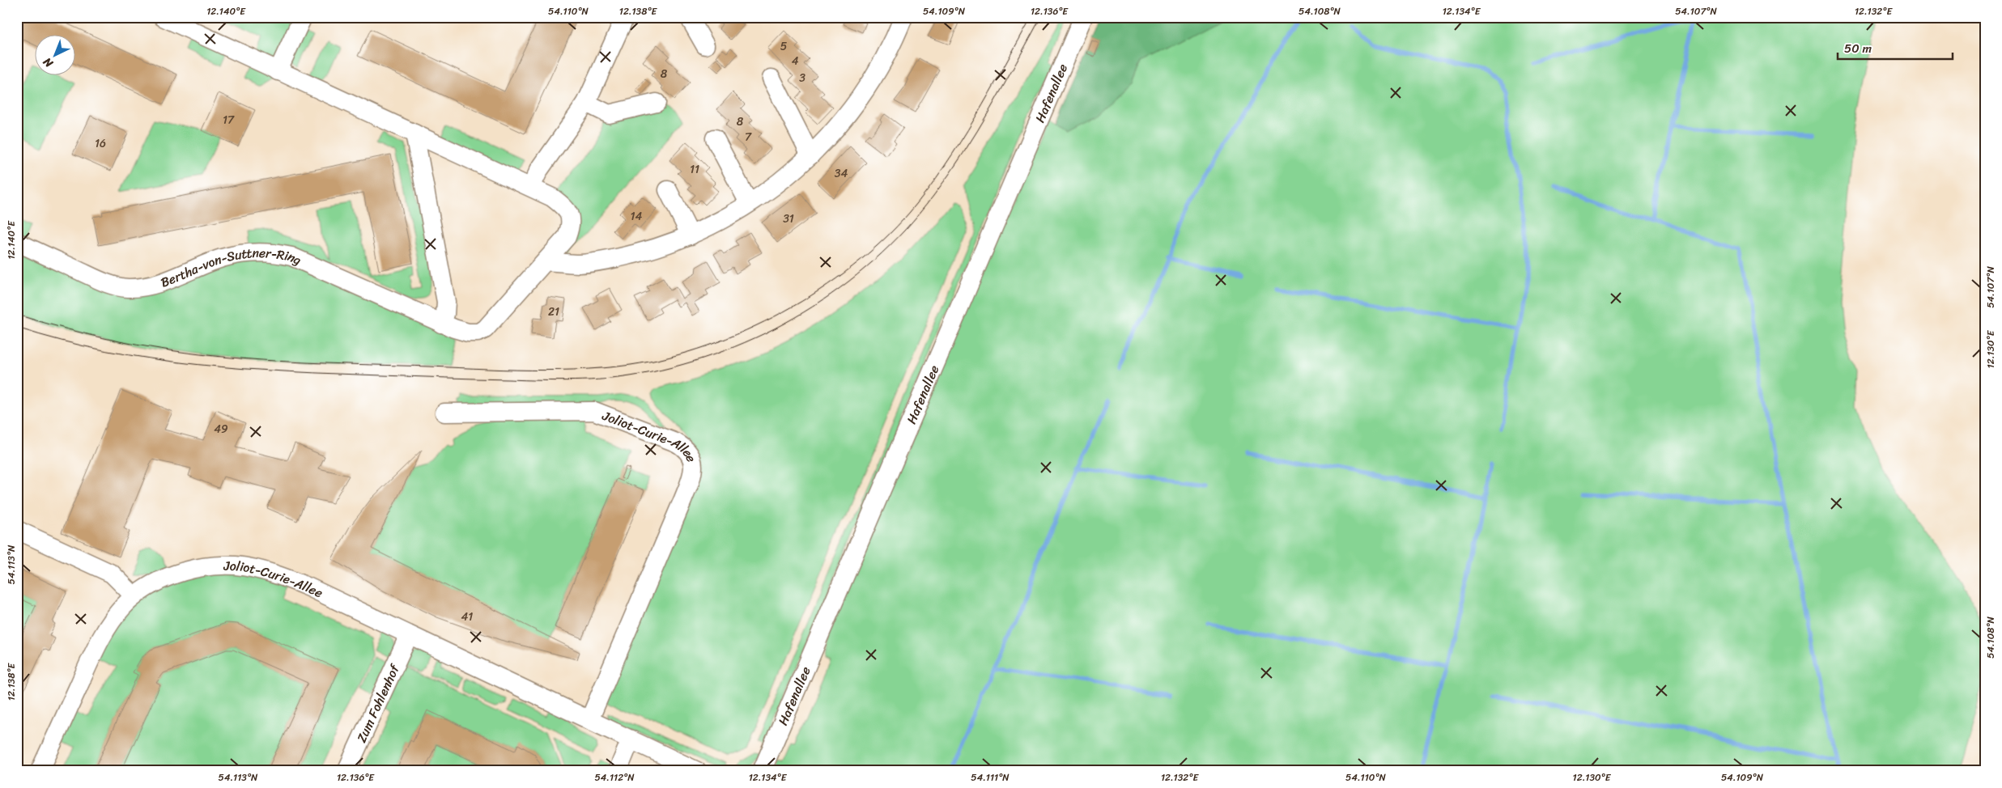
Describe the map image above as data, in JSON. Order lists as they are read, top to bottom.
{
  "streets": {
    "street": [
      "Hafenallee",
      "Bertha-von-Suttner-Ring",
      "Joliot-Curie-Allee",
      "Zum Fohlenhof"
    ]
  },
  "crossings": [
    ["Joliot-Curie-Allee", "Zum Fohlenhof"]
  ],
  "house_numbers": [
    "5",
    "4",
    "8",
    "3",
    "17",
    "8",
    "7",
    "16",
    "11",
    "34",
    "14",
    "31",
    "21",
    "49",
    "41"
  ],
  "scale_bar": "50 m",
  "north": "bottom left",
  "coordinates": [
    "12.140°E",
    "54.110°N",
    "12.138°E",
    "54.109°N",
    "12.136°E",
    "54.108°N",
    "12.134°E",
    "54.107°N",
    "12.132°E",
    "12.130°E",
    "54.113°N",
    "54.112°N",
    "54.111°N"
  ]
}
